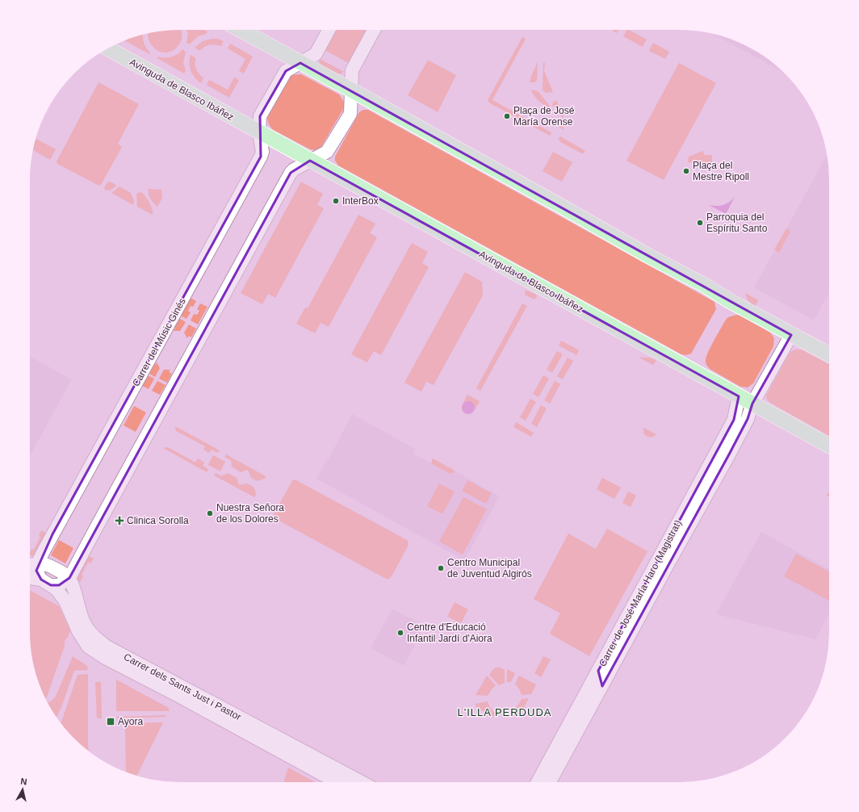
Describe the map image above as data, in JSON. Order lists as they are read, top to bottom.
{
  "streets": {
    "main road": ["Avinguda de Blasco Ibáñez"],
    "street": ["Carrer del Músic Ginés", "Carrer de José María Haro (Magistrat)", "Carrer dels Sants Just i Pastor"]
  },
  "crossings": [
    ["Avinguda de Blasco Ibáñez", "Carrer del Músic Ginés"],
    ["Avinguda de Blasco Ibáñez", "Carrer de José María Haro (Magistrat)"]
  ],
  "districts": ["L'ILLA PERDUDA"],
  "places": {
    "other": [
      "Plaça de José María Orense",
      "Plaça del Mestre Ripoll",
      "InterBox",
      "Parroquia del Espíritu Santo",
      "Nuestra Señora de los Dolores",
      "Centro Municipal de Juventud Algirós",
      "Centre d'Educació Infantil Jardí d'Aiora"
    ],
    "health": ["Clinica Sorolla"],
    "transit": ["Ayora"]
  },
  "north": "top"
}
